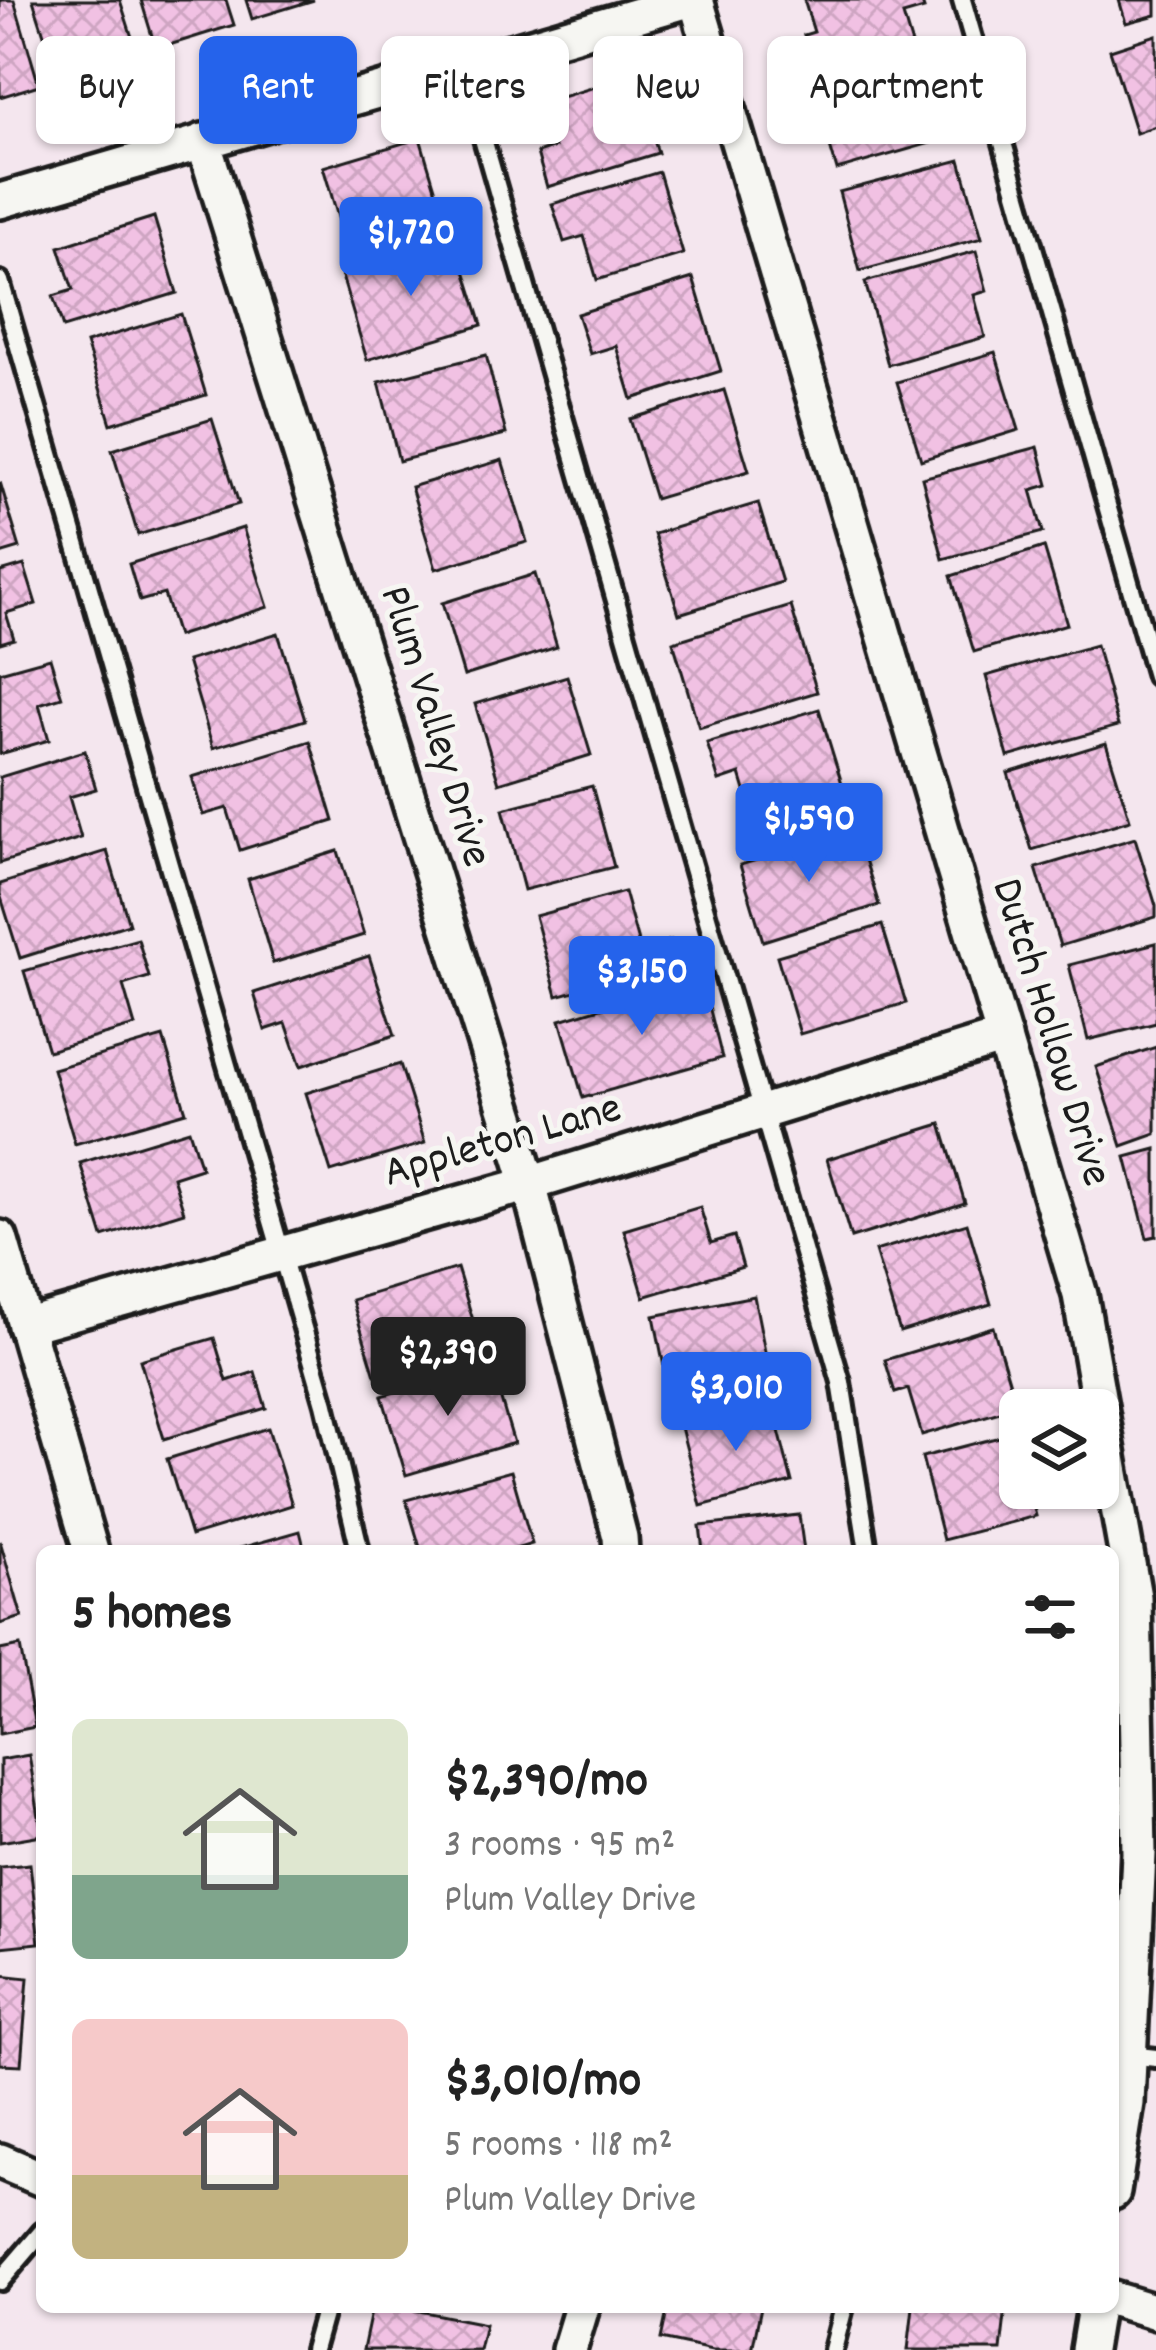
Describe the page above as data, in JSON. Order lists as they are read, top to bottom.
{
  "streets": {
    "street": ["Plum Valley Drive", "Dutch Hollow Drive", "Appleton Lane"]
  },
  "crossings": [
    ["Plum Valley Drive", "Appleton Lane"],
    ["Dutch Hollow Drive", "Appleton Lane"]
  ],
  "page": {
    "chip": [
      "Buy",
      "Rent",
      "Filters",
      "New",
      "Apartment"
    ],
    "price": [
      "$1,720",
      "$1,590",
      "$3,150",
      "$2,390",
      "$3,010"
    ],
    "heading": "5 homes",
    "list": [
      {
        "name": "$2,390/mo",
        "note": "3 rooms · 95 m² · Plum Valley Drive"
      },
      {
        "name": "$3,010/mo",
        "note": "5 rooms · 118 m² · Plum Valley Drive"
      }
    ]
  }
}
